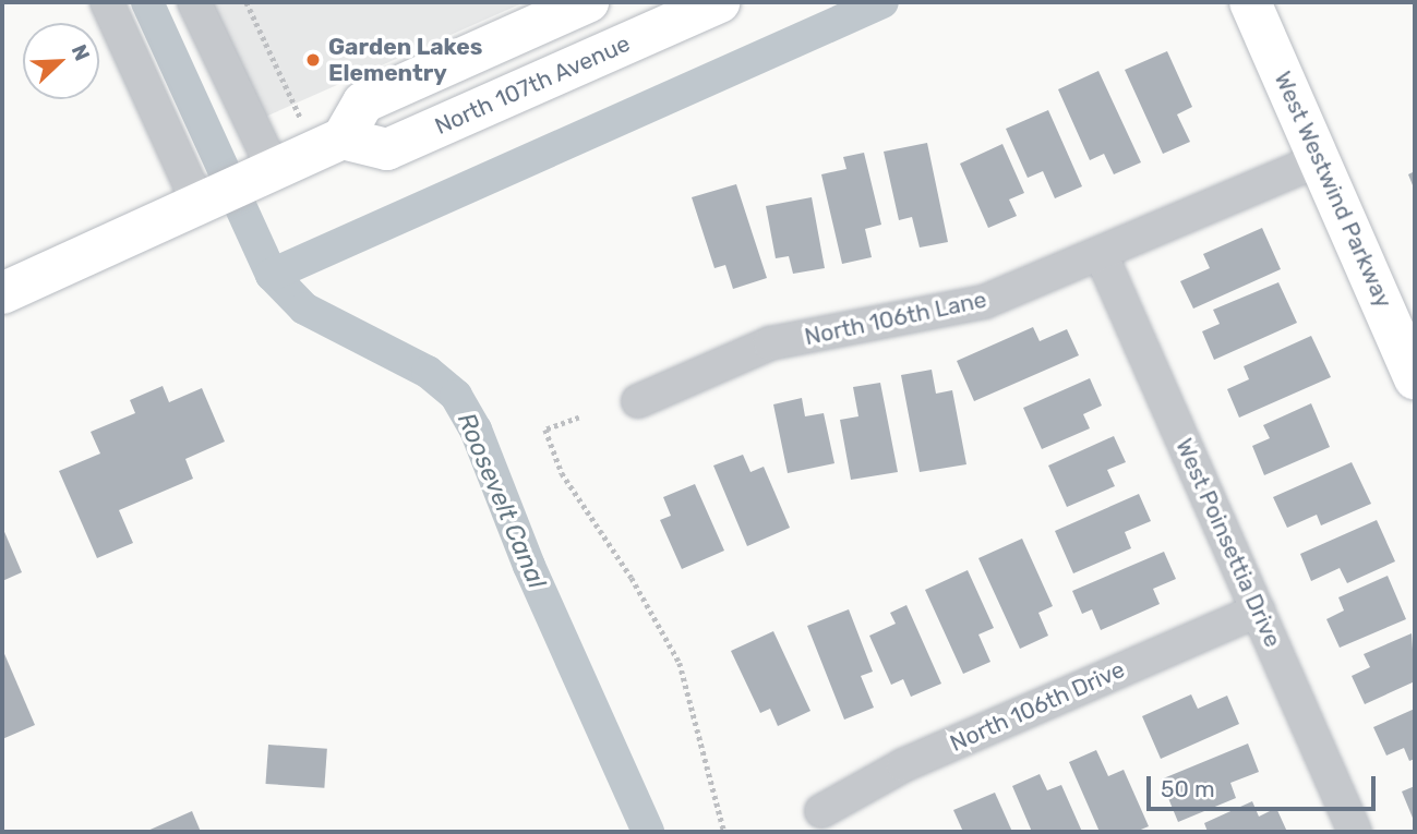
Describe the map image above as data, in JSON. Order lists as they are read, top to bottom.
{
  "streets": {
    "main road": ["North 107th Avenue", "West Westwind Parkway"],
    "street": ["North 106th Lane", "West Poinsettia Drive", "North 106th Drive"]
  },
  "crossings": [
    ["West Westwind Parkway", "North 106th Lane"],
    ["North 106th Lane", "West Poinsettia Drive"],
    ["West Poinsettia Drive", "North 106th Drive"]
  ],
  "water": ["Roosevelt Canal"],
  "places": ["Garden Lakes Elementry"],
  "scale_bar": "50 m",
  "north": "top right"
}
